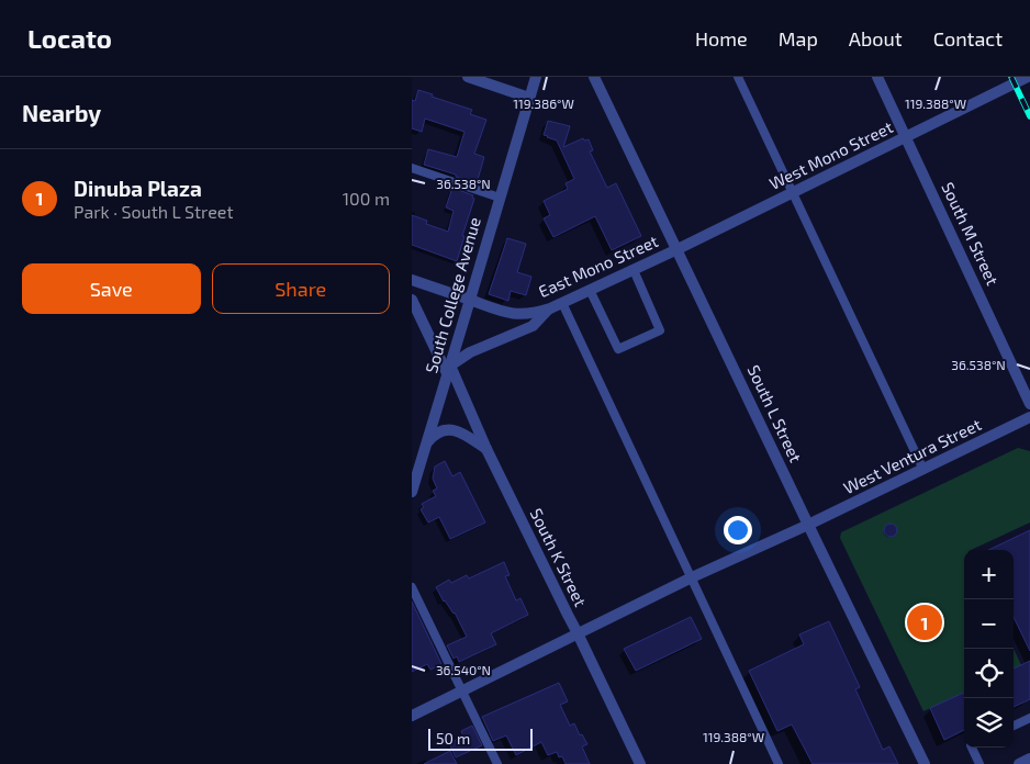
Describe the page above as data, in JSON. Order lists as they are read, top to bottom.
{
  "streets": {
    "street": [
      "West Mono Street",
      "South M Street",
      "East Mono Street",
      "South College Avenue",
      "South L Street",
      "West Ventura Street",
      "South K Street"
    ]
  },
  "crossings": [
    ["West Mono Street", "South M Street"],
    ["West Mono Street", "East Mono Street"],
    ["West Mono Street", "South L Street"],
    ["East Mono Street", "South College Avenue"],
    ["East Mono Street", "South L Street"],
    ["South College Avenue", "South K Street"],
    ["South L Street", "West Ventura Street"],
    ["West Ventura Street", "South K Street"]
  ],
  "scale_bar": "50 m",
  "page": {
    "header": "Locato",
    "nav": [
      "Home",
      "Map",
      "About",
      "Contact"
    ],
    "heading": "Nearby",
    "list": [
      {
        "mark": "1",
        "name": "Dinuba Plaza",
        "note": "Park · South L Street",
        "value": "100 m"
      }
    ],
    "buttons": ["Save", "Share"],
    "map_buttons": ["+", "−"],
    "pins": "1",
    "scale": "50 m"
  },
  "coordinates": [
    "119.386°W",
    "119.388°W",
    "36.538°N",
    "36.540°N"
  ]
}
